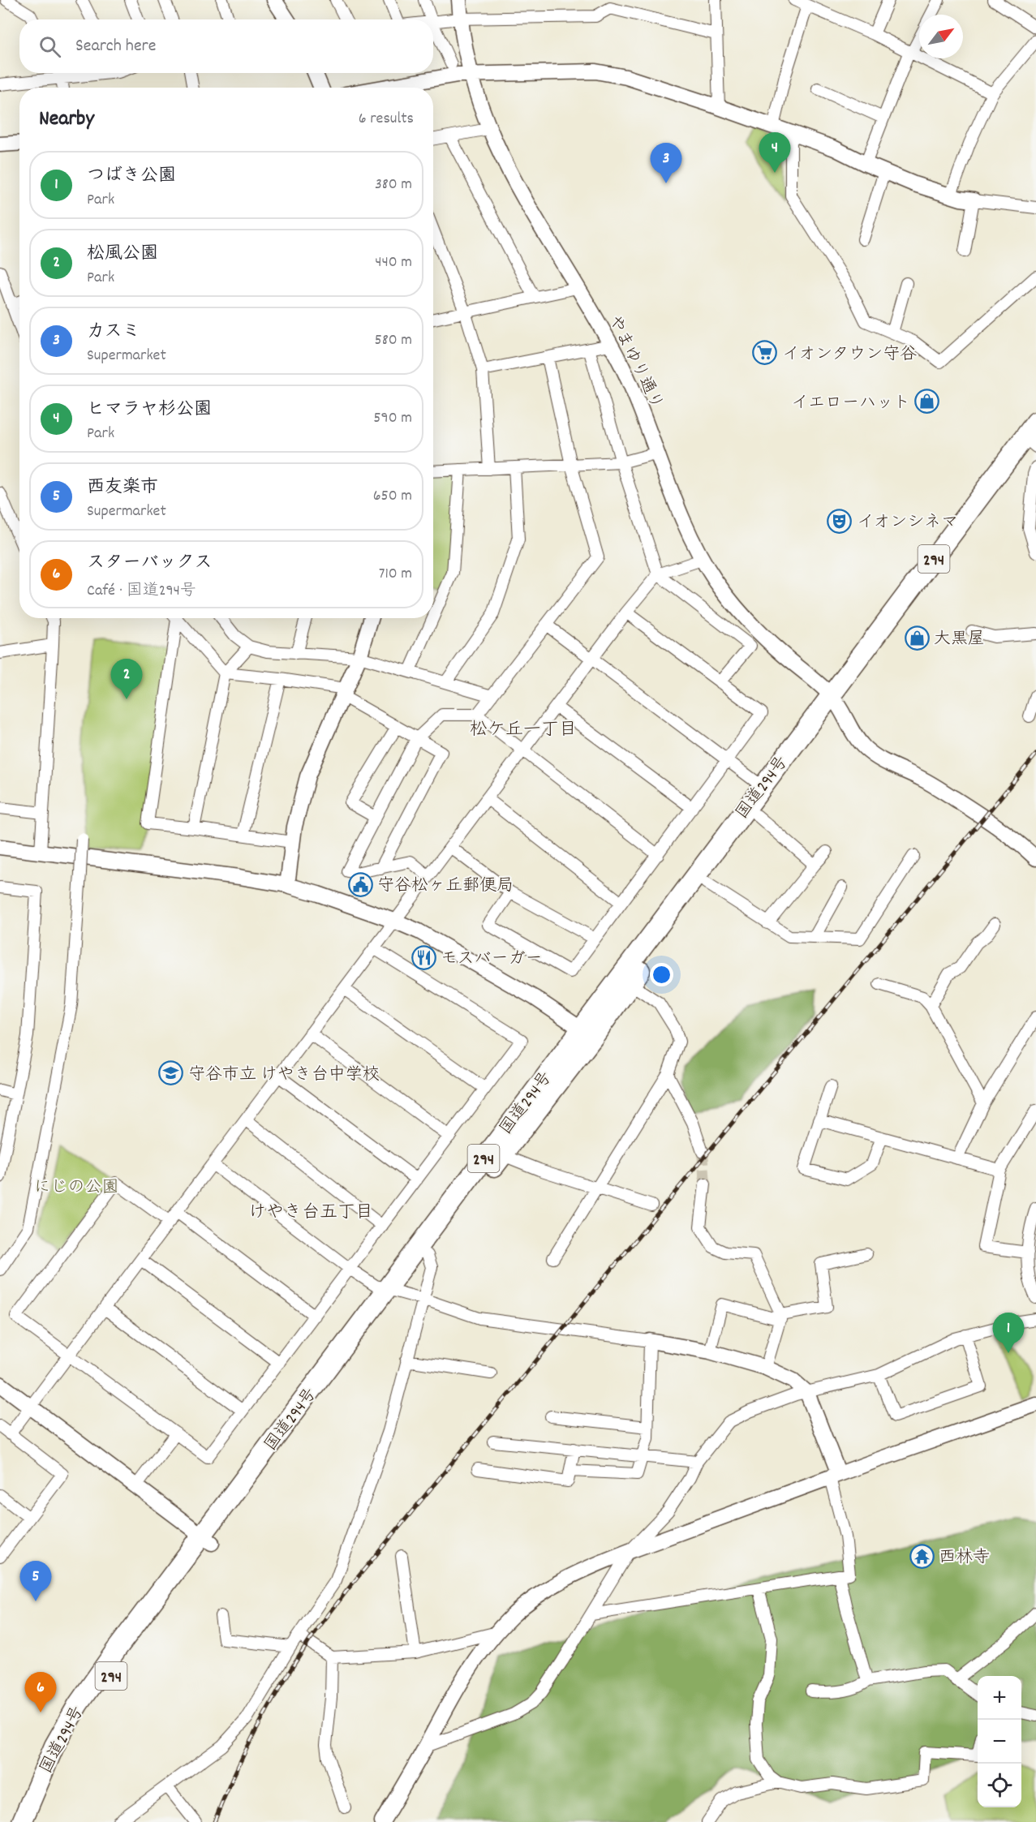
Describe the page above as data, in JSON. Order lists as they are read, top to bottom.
{
  "streets": {
    "highway": ["294", "国道294号"],
    "street": ["やまゆり通り"]
  },
  "crossings": [
    ["やまゆり通り", "国道294号"]
  ],
  "districts": ["松ケ丘一丁目", "けやき台五丁目"],
  "parks": ["にじの公園"],
  "places": {
    "supermarket": ["イオンタウン守谷"],
    "shop": ["イエローハット", "大黒屋"],
    "theatre": ["イオンシネマ"],
    "public building": ["守谷松ヶ丘郵便局"],
    "restaurant": ["モスバーガー"],
    "school or university": ["守谷市立 けやき台中学校"],
    "temple": ["西林寺"]
  },
  "north": "top right",
  "page": {
    "search": "Search here",
    "heading": ["Nearby", "6 results"],
    "pins": [
      "4",
      "3",
      "2",
      "1",
      "5",
      "6"
    ],
    "list": [
      {
        "mark": "1",
        "name": "つばき公園",
        "note": "Park",
        "value": "380 m"
      },
      {
        "mark": "2",
        "name": "松風公園",
        "note": "Park",
        "value": "440 m"
      },
      {
        "mark": "3",
        "name": "カスミ",
        "note": "Supermarket",
        "value": "580 m"
      },
      {
        "mark": "4",
        "name": "ヒマラヤ杉公園",
        "note": "Park",
        "value": "590 m"
      },
      {
        "mark": "5",
        "name": "西友楽市",
        "note": "Supermarket",
        "value": "650 m"
      },
      {
        "mark": "6",
        "name": "スターバックス",
        "note": "Café · 国道294号",
        "value": "710 m"
      }
    ],
    "map_buttons": ["+", "−"]
  }
}
